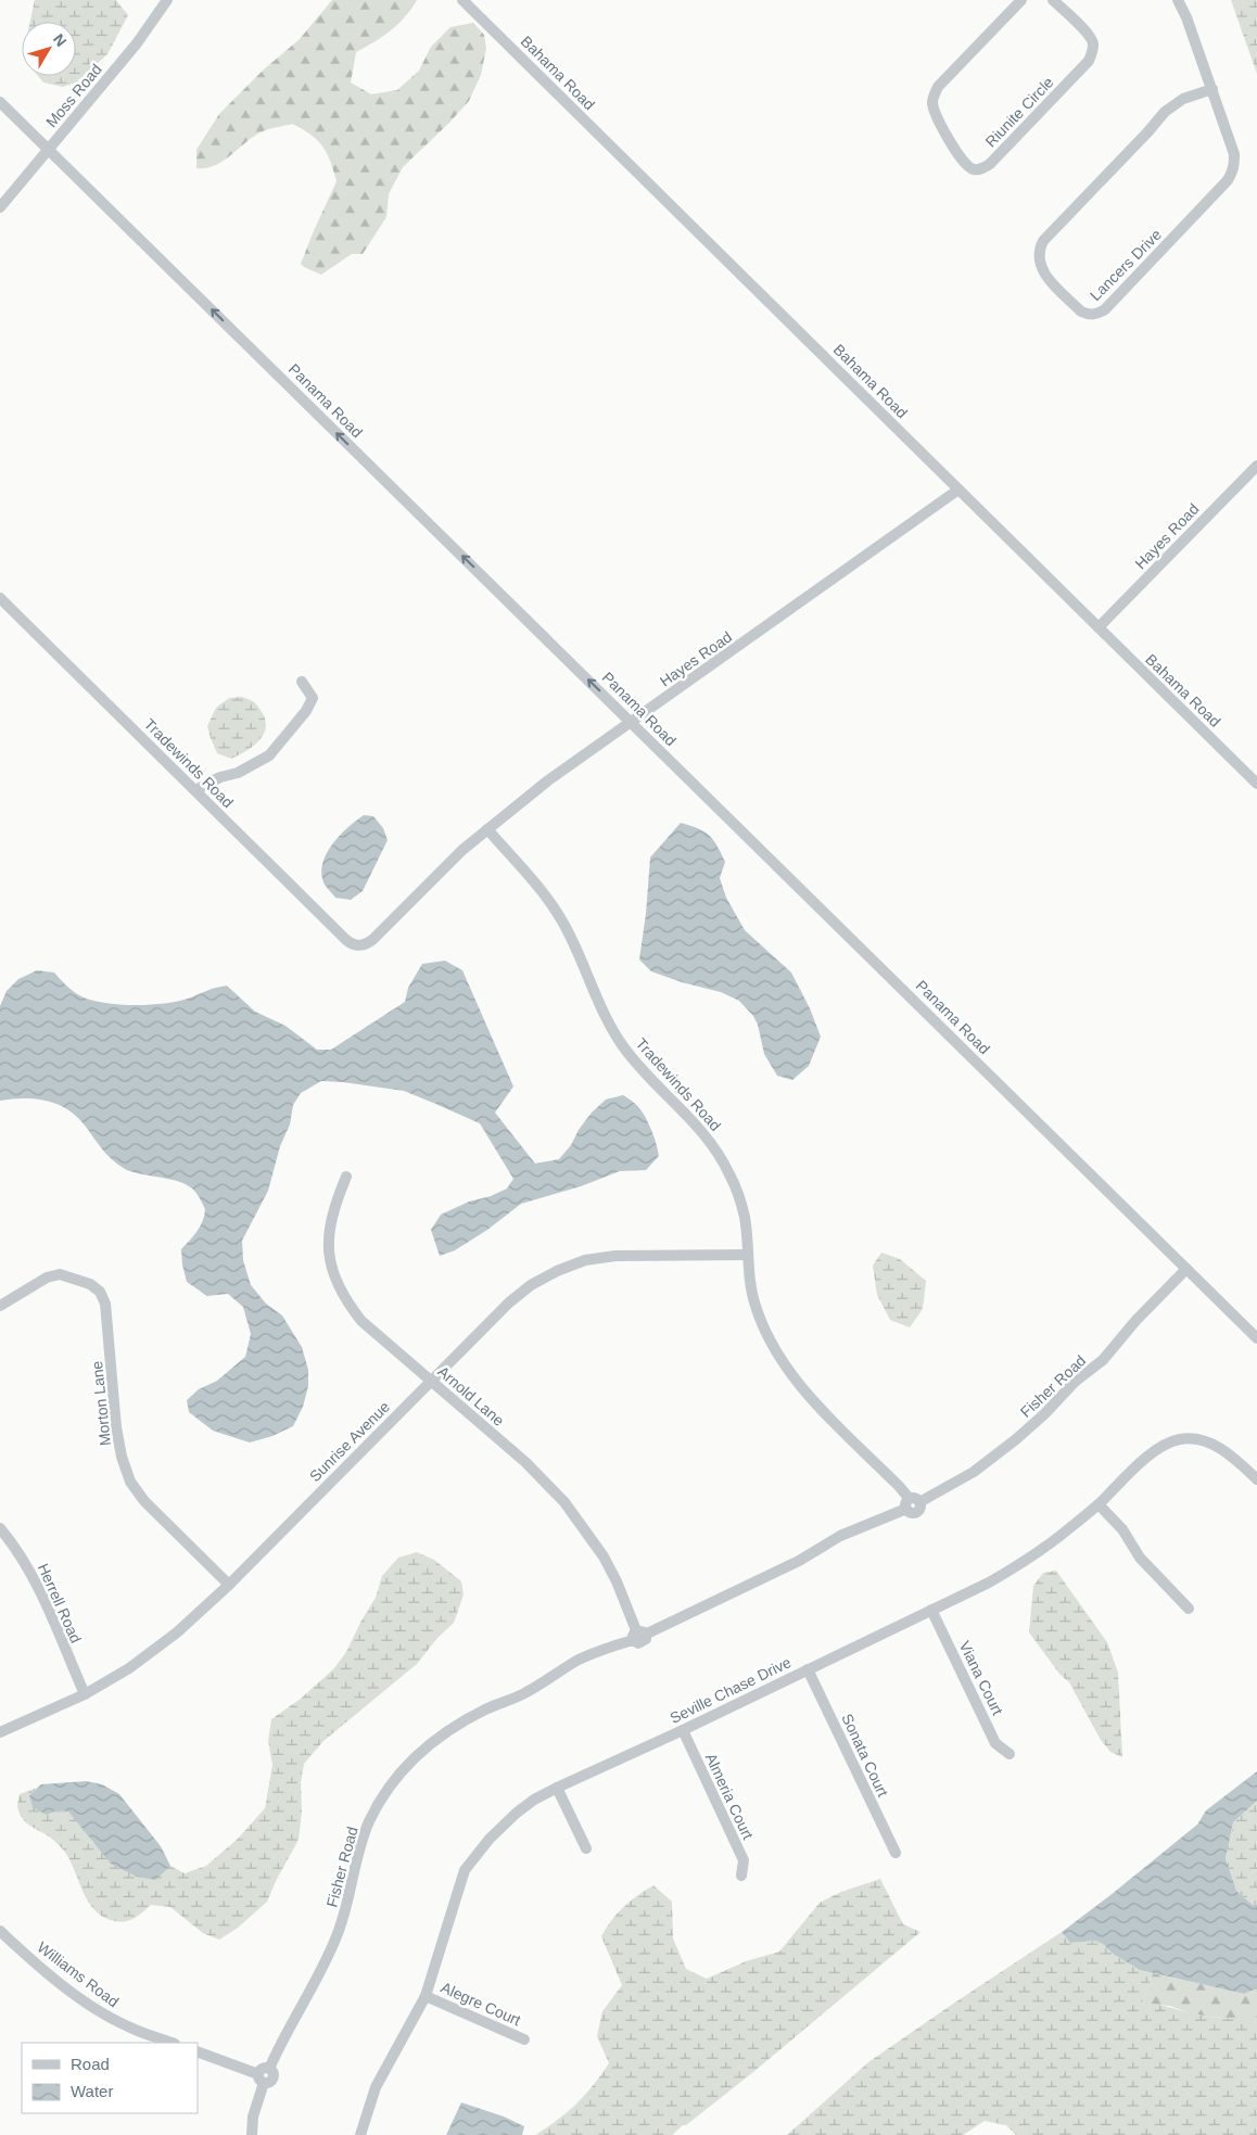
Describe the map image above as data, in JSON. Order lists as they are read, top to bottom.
{
  "streets": {
    "street": [
      "Bahama Road",
      "Moss Road",
      "Riunite Circle",
      "Lancers Drive",
      "Panama Road",
      "Hayes Road",
      "Tradewinds Road",
      "Fisher Road",
      "Arnold Lane",
      "Morton Lane",
      "Sunrise Avenue",
      "Herrell Road",
      "Viana Court",
      "Seville Chase Drive",
      "Sonata Court",
      "Almeria Court",
      "Williams Road",
      "Alegre Court"
    ]
  },
  "crossings": [
    ["Bahama Road", "Hayes Road"],
    ["Moss Road", "Panama Road"],
    ["Panama Road", "Hayes Road"],
    ["Panama Road", "Fisher Road"],
    ["Hayes Road", "Tradewinds Road"],
    ["Tradewinds Road", "Fisher Road"],
    ["Tradewinds Road", "Sunrise Avenue"],
    ["Fisher Road", "Arnold Lane"],
    ["Arnold Lane", "Sunrise Avenue"],
    ["Morton Lane", "Sunrise Avenue"],
    ["Sunrise Avenue", "Herrell Road"],
    ["Viana Court", "Seville Chase Drive"],
    ["Seville Chase Drive", "Sonata Court"],
    ["Seville Chase Drive", "Almeria Court"],
    ["Seville Chase Drive", "Alegre Court"]
  ],
  "one_way": ["Panama Road"],
  "legend": ["Road", "Water"],
  "north": "top right"
}
